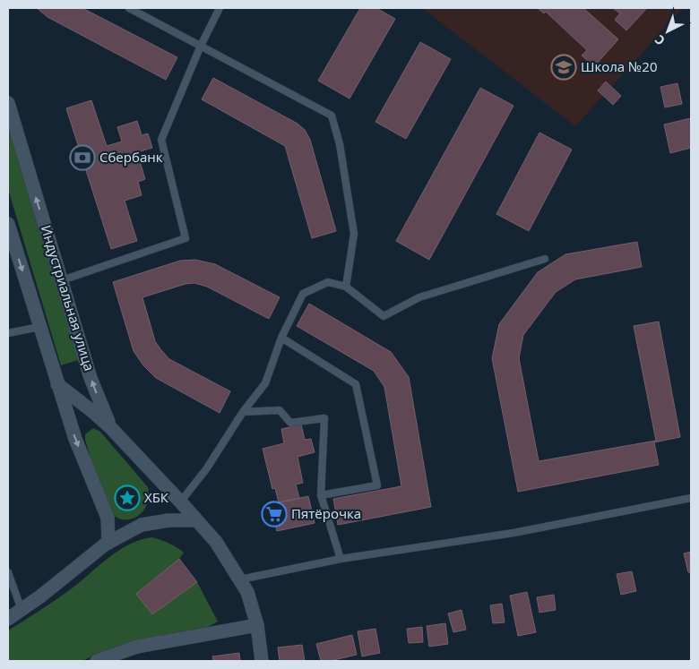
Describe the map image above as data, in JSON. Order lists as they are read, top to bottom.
{
  "streets": {
    "main road": ["Индустриальная улица"]
  },
  "places": {
    "school or university": ["Школа №20"],
    "bank": ["Сбербанк"],
    "place": ["ХБК"],
    "supermarket": ["Пятёрочка"]
  },
  "north": "bottom left"
}
